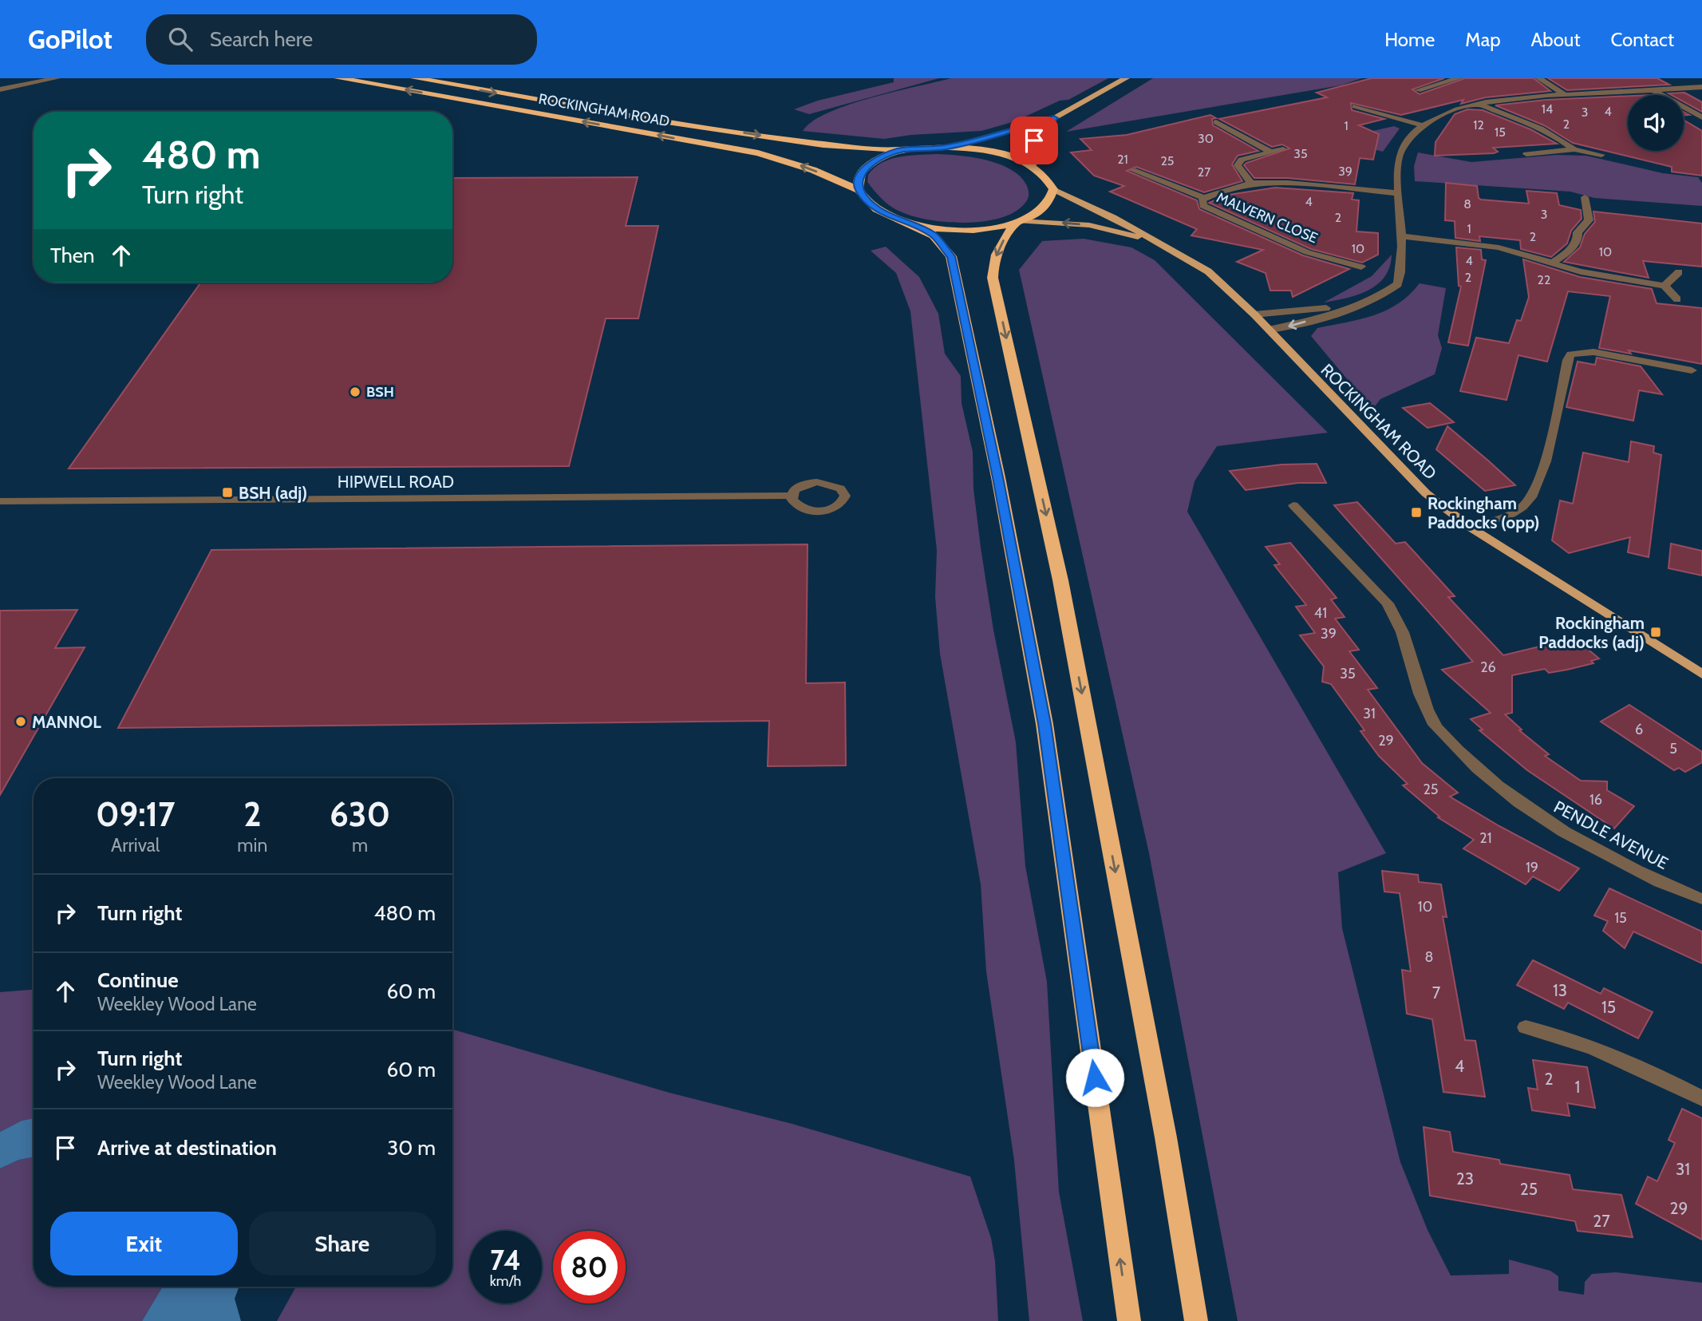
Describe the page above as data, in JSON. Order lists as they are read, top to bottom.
{
  "streets": {
    "highway": ["ROCKINGHAM ROAD"],
    "street": ["MALVERN CLOSE", "HIPWELL ROAD", "PENDLE AVENUE"]
  },
  "places": {
    "other": ["BSH", "MANNOL"],
    "transit": ["BSH (adj)", "Rockingham Paddocks (opp)", "Rockingham Paddocks (adj)"]
  },
  "house_numbers": [
    "14",
    "4",
    "3",
    "2",
    "12",
    "1",
    "15",
    "30",
    "35",
    "21",
    "25",
    "39",
    "27",
    "4",
    "8",
    "3",
    "2",
    "1",
    "2",
    "10",
    "10",
    "4",
    "2",
    "22",
    "41",
    "39",
    "26",
    "35",
    "31",
    "6",
    "29",
    "5",
    "25",
    "16",
    "21",
    "19",
    "10",
    "15",
    "8",
    "13",
    "7",
    "15",
    "4",
    "2",
    "1",
    "31",
    "23",
    "25",
    "29",
    "27"
  ],
  "page": {
    "header": "GoPilot",
    "search": "Search here",
    "nav": [
      "Home",
      "Map",
      "About",
      "Contact"
    ],
    "turn": ["480 m", "Turn right"],
    "then": "Then",
    "eta": [
      "09:17",
      "Arrival",
      "2",
      "min",
      "630",
      "m"
    ],
    "list": [
      {
        "name": "Turn right",
        "value": "480 m"
      },
      {
        "name": "Continue",
        "note": "Weekley Wood Lane",
        "value": "60 m"
      },
      {
        "name": "Turn right",
        "note": "Weekley Wood Lane",
        "value": "60 m"
      },
      {
        "name": "Arrive at destination",
        "value": "30 m"
      }
    ],
    "buttons": ["Exit", "Share"],
    "speed": "74 km/h",
    "limit": "80"
  }
}
